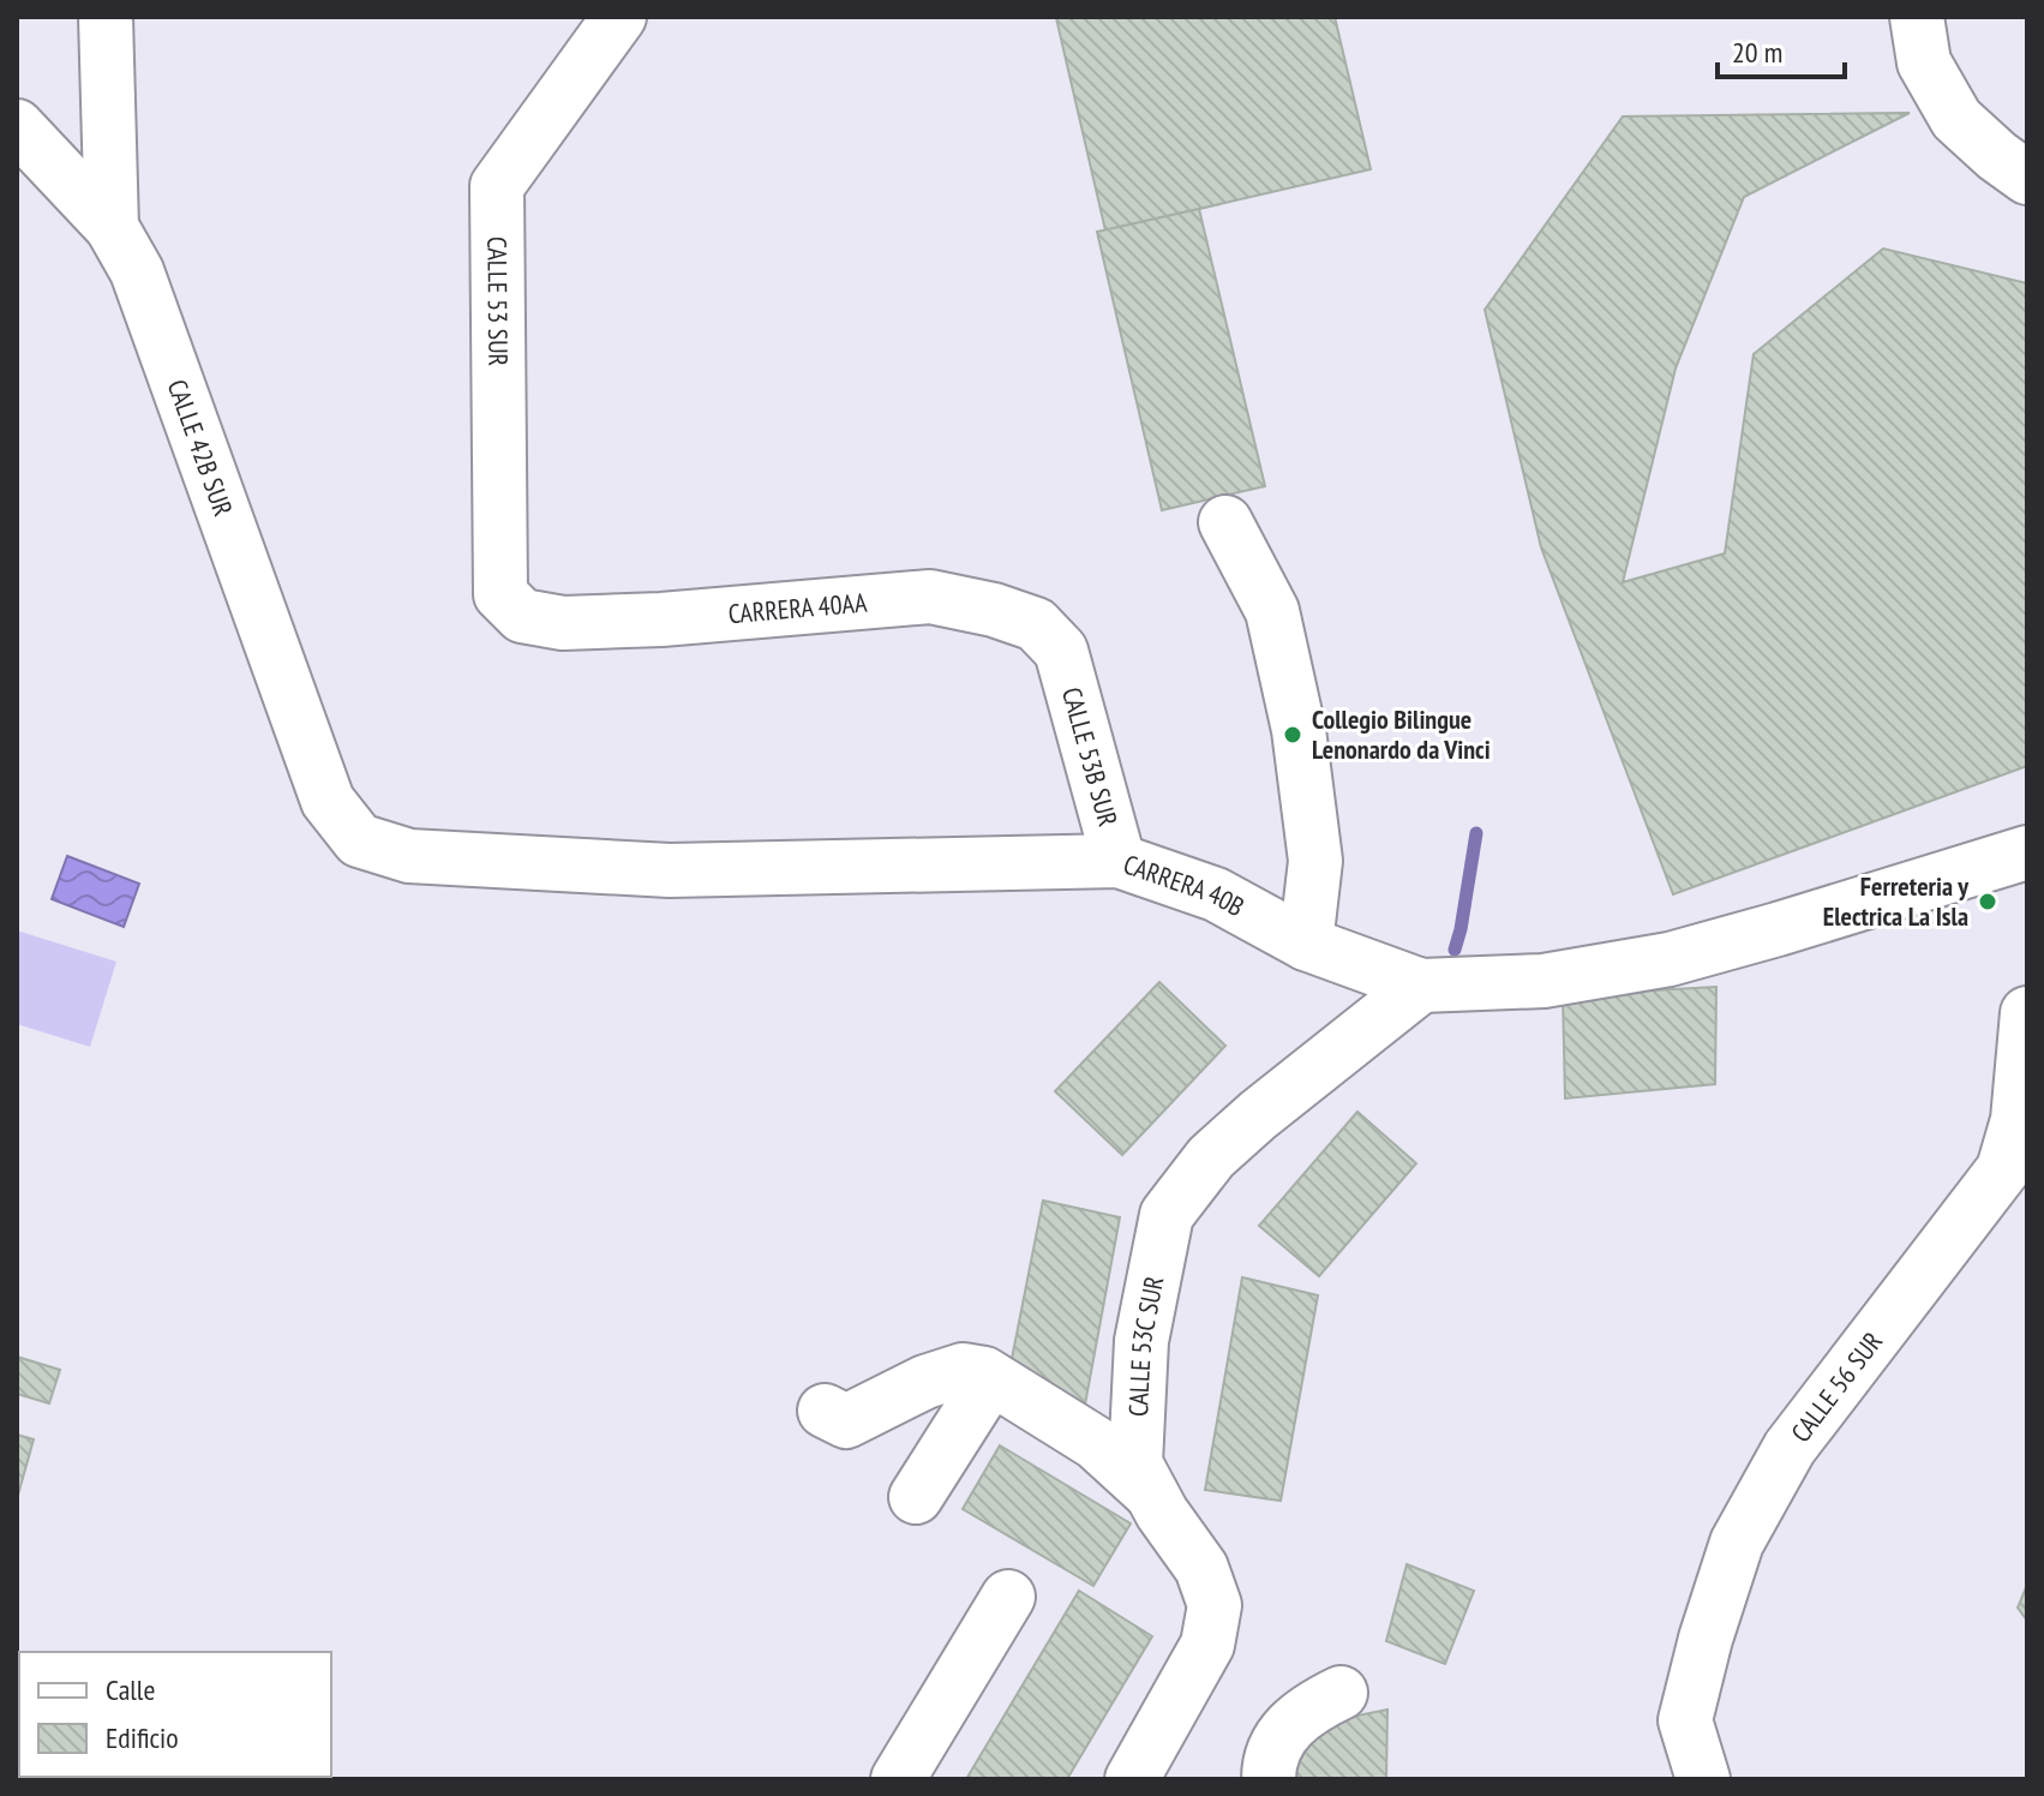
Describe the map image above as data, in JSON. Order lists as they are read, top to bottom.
{
  "streets": {
    "street": [
      "CALLE 53 SUR",
      "CALLE 42B SUR",
      "CARRERA 40AA",
      "CALLE 53B SUR",
      "CARRERA 40B",
      "CALLE 53C SUR",
      "CALLE 56 SUR"
    ]
  },
  "crossings": [
    ["CALLE 53 SUR", "CARRERA 40AA"],
    ["CALLE 42B SUR", "CARRERA 40B"],
    ["CARRERA 40AA", "CALLE 53B SUR"],
    ["CALLE 53B SUR", "CARRERA 40B"],
    ["CARRERA 40B", "CALLE 53C SUR"]
  ],
  "places": ["Collegio Bilingue Lenonardo da Vinci", "Ferreteria y Electrica La Isla"],
  "legend": ["Calle", "Edificio"],
  "scale_bar": "20 m"
}
